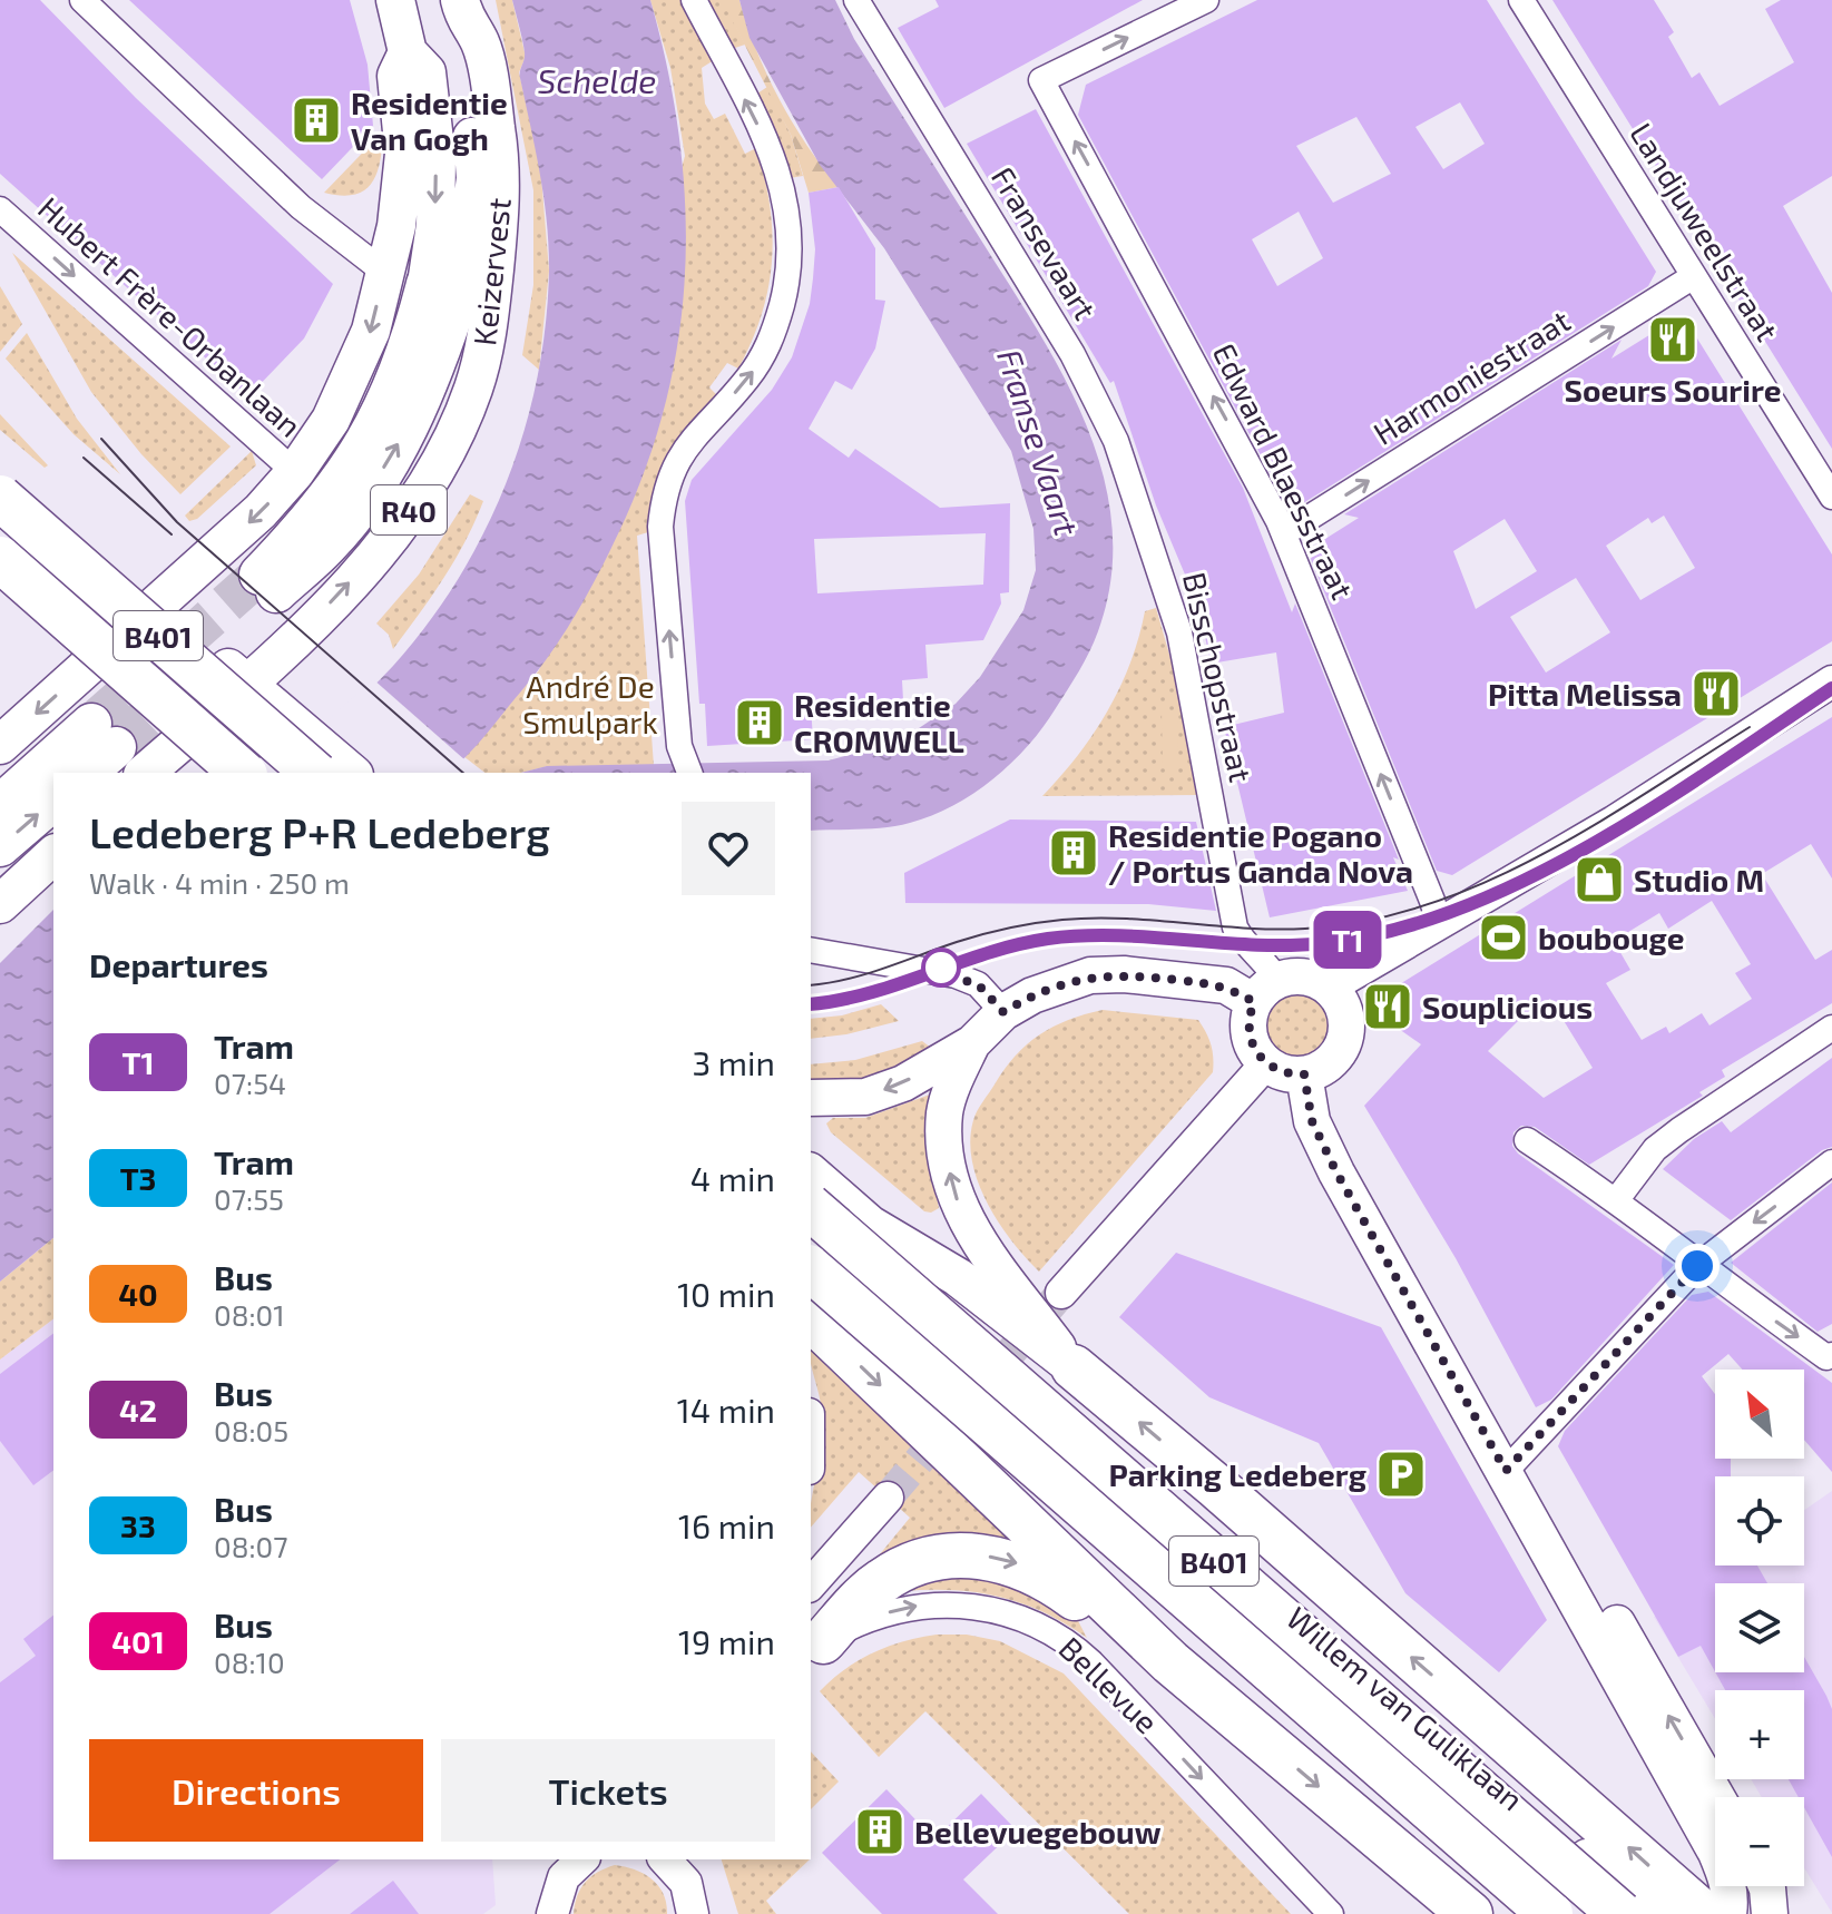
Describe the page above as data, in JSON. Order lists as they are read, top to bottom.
{
  "streets": {
    "highway": ["R40", "B401"],
    "main road": ["Keizervest", "Willem van Guliklaan"],
    "street": [
      "Landjuweelstraat",
      "Fransevaart",
      "Hubert Frère-Orbanlaan",
      "Harmoniestraat",
      "Edward Blaesstraat",
      "Bisschopstraat",
      "Bellevue"
    ]
  },
  "crossings": [
    ["Landjuweelstraat", "Harmoniestraat"],
    ["Fransevaart", "Bisschopstraat"],
    ["Keizervest", "R40"],
    ["Hubert Frère-Orbanlaan", "R40"],
    ["Harmoniestraat", "Edward Blaesstraat"]
  ],
  "one_way": ["Harmoniestraat", "Edward Blaesstraat", "Bellevue"],
  "water": ["Schelde", "Franse Vaart"],
  "parks": ["André De Smulpark"],
  "places": {
    "building": [
      "Residentie Van Gogh",
      "Residentie CROMWELL",
      "Residentie Pogano / Portus Ganda Nova",
      "Bellevuegebouw"
    ],
    "restaurant": ["Soeurs Sourire", "Pitta Melissa", "Souplicious"],
    "shop": ["Studio M"],
    "sports": ["boubouge"],
    "parking": ["Parking Ledeberg"]
  },
  "lines": ["tram line T1"],
  "north": "top left",
  "page": {
    "on_map": "T1",
    "heading": [
      ["Ledeberg P+R Ledeberg", "Walk · 4 min · 250 m"],
      "Departures"
    ],
    "list": [
      {
        "mark": "T1",
        "name": "Tram",
        "note": "07:54",
        "value": "3 min"
      },
      {
        "mark": "T3",
        "name": "Tram",
        "note": "07:55",
        "value": "4 min"
      },
      {
        "mark": "40",
        "name": "Bus",
        "note": "08:01",
        "value": "10 min"
      },
      {
        "mark": "42",
        "name": "Bus",
        "note": "08:05",
        "value": "14 min"
      },
      {
        "mark": "33",
        "name": "Bus",
        "note": "08:07",
        "value": "16 min"
      },
      {
        "mark": "401",
        "name": "Bus",
        "note": "08:10",
        "value": "19 min"
      }
    ],
    "map_buttons": ["+", "−"],
    "buttons": ["Directions", "Tickets"]
  }
}
